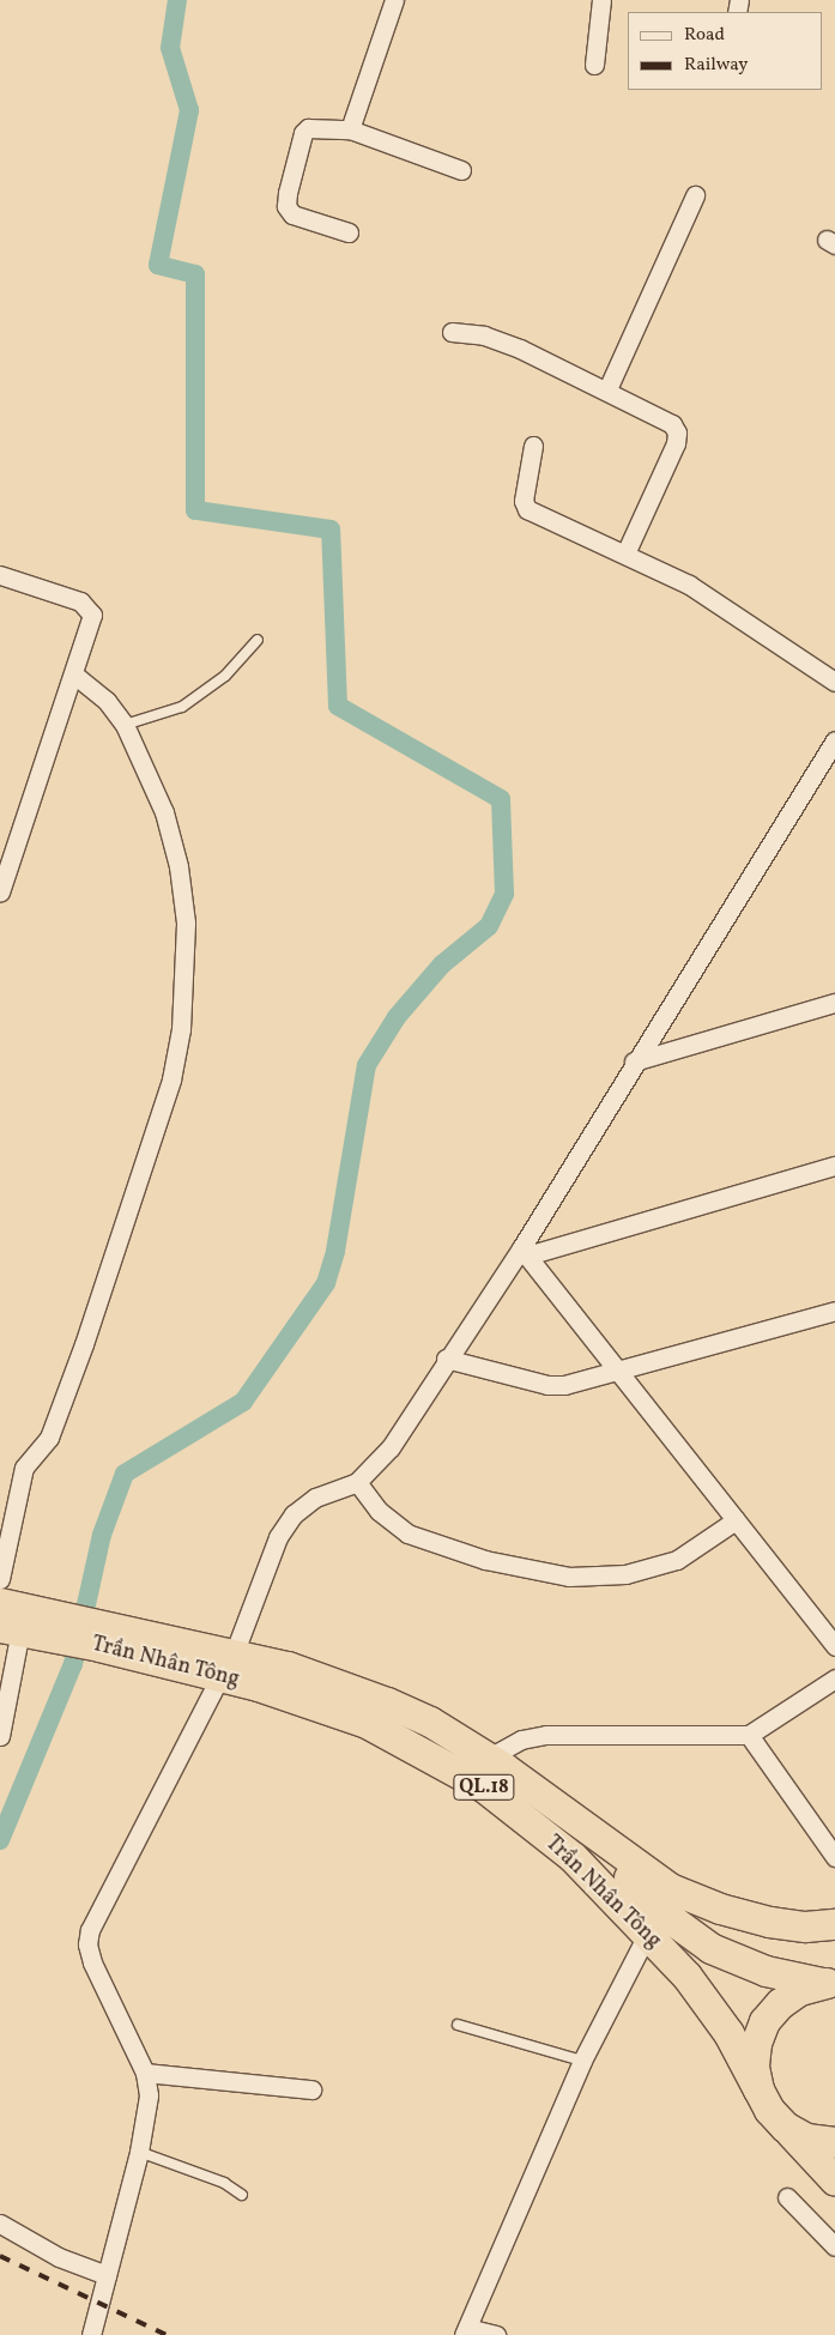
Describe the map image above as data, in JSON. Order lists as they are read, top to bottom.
{
  "streets": {
    "highway": ["Trần Nhân Tông", "QL.18"]
  },
  "crossings": [
    ["Trần Nhân Tông", "QL.18"]
  ],
  "legend": ["Road", "Railway"]
}
